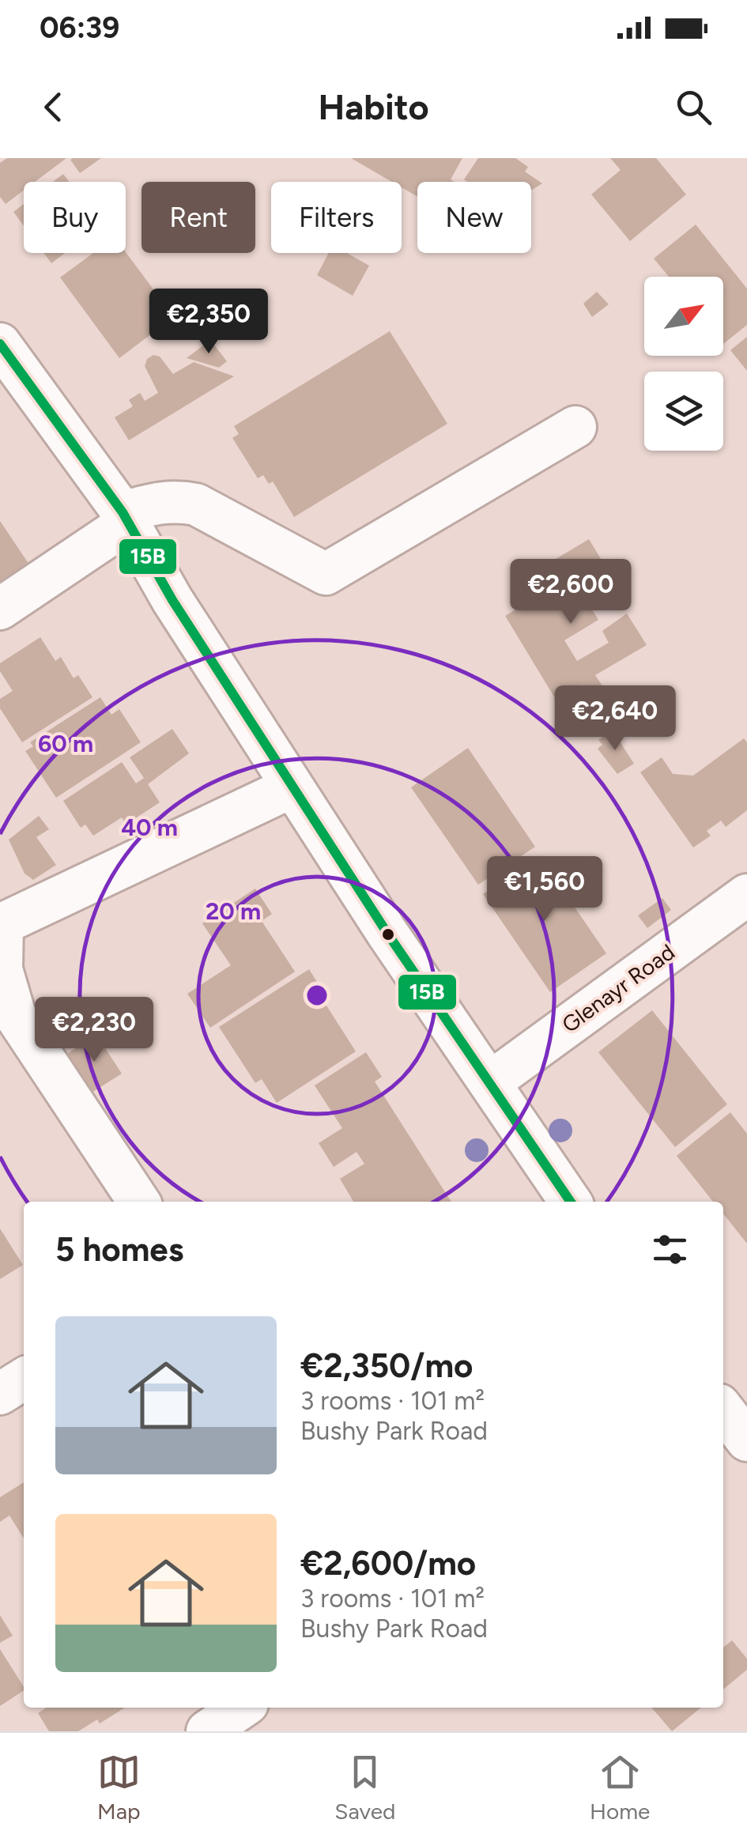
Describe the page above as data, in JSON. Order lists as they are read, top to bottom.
{
  "streets": {
    "street": ["Glenayr Road"]
  },
  "lines": ["transit line 15B"],
  "north": "top right",
  "page": {
    "status": "06:39",
    "header": "Habito",
    "chip": [
      "Buy",
      "Rent",
      "Filters",
      "New"
    ],
    "price": [
      "€2,350",
      "€2,600",
      "€2,640",
      "€1,560",
      "€2,230"
    ],
    "heading": "5 homes",
    "list": [
      {
        "name": "€2,350/mo",
        "note": "3 rooms · 101 m² · Bushy Park Road"
      },
      {
        "name": "€2,600/mo",
        "note": "3 rooms · 101 m² · Bushy Park Road"
      }
    ],
    "tabs": ["Map", "Saved", "Home"]
  },
  "rings": ["60 m", "40 m", "20 m"]
}
